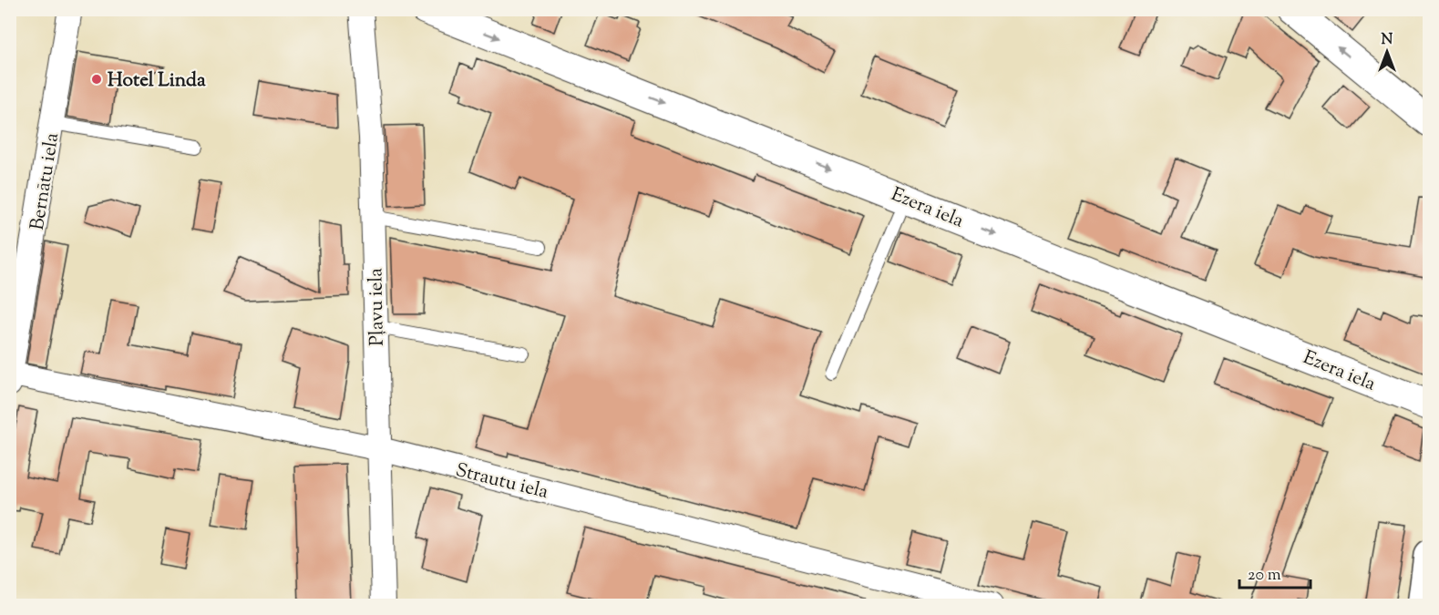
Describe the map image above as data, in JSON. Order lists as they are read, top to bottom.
{
  "streets": {
    "street": [
      "Bernātu iela",
      "Ezera iela",
      "Pļavu iela",
      "Strautu iela"
    ]
  },
  "crossings": [
    ["Bernātu iela", "Strautu iela"],
    ["Pļavu iela", "Strautu iela"]
  ],
  "one_way": ["Ezera iela"],
  "places": ["Hotel Linda"],
  "scale_bar": "20 m",
  "north": "top"
}
